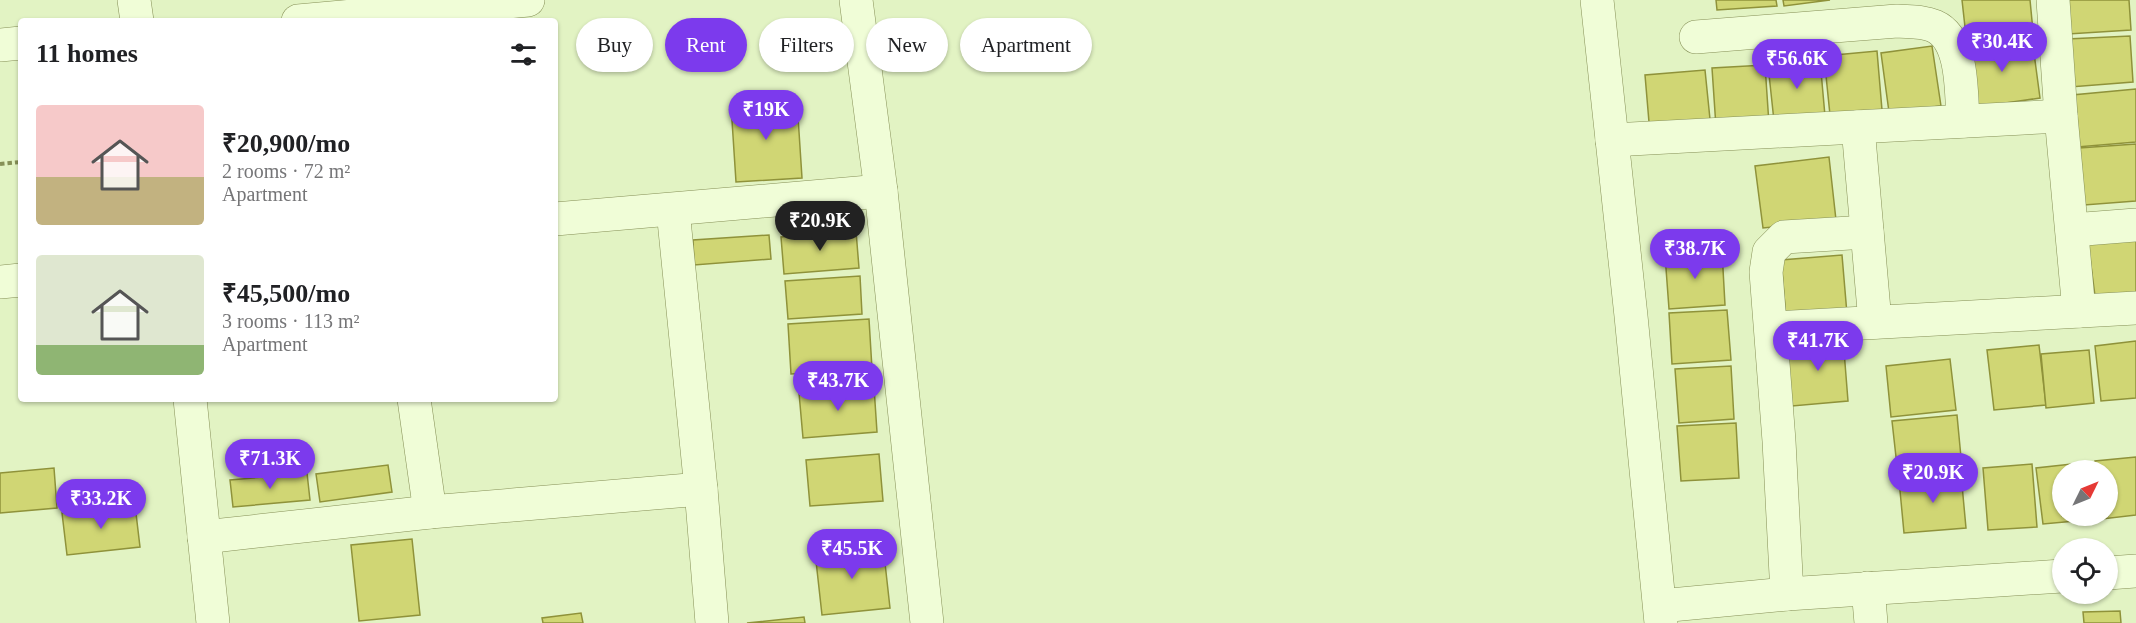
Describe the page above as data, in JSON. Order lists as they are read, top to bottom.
{
  "north": "top right",
  "page": {
    "chip": [
      "Buy",
      "Rent",
      "Filters",
      "New",
      "Apartment"
    ],
    "heading": "11 homes",
    "price": [
      "₹30.4K",
      "₹56.6K",
      "₹19K",
      "₹20.9K",
      "₹38.7K",
      "₹41.7K",
      "₹43.7K",
      "₹71.3K",
      "₹20.9K",
      "₹33.2K",
      "₹45.5K"
    ],
    "list": [
      {
        "name": "₹20,900/mo",
        "note": "2 rooms · 72 m² · Apartment"
      },
      {
        "name": "₹45,500/mo",
        "note": "3 rooms · 113 m² · Apartment"
      }
    ]
  }
}
